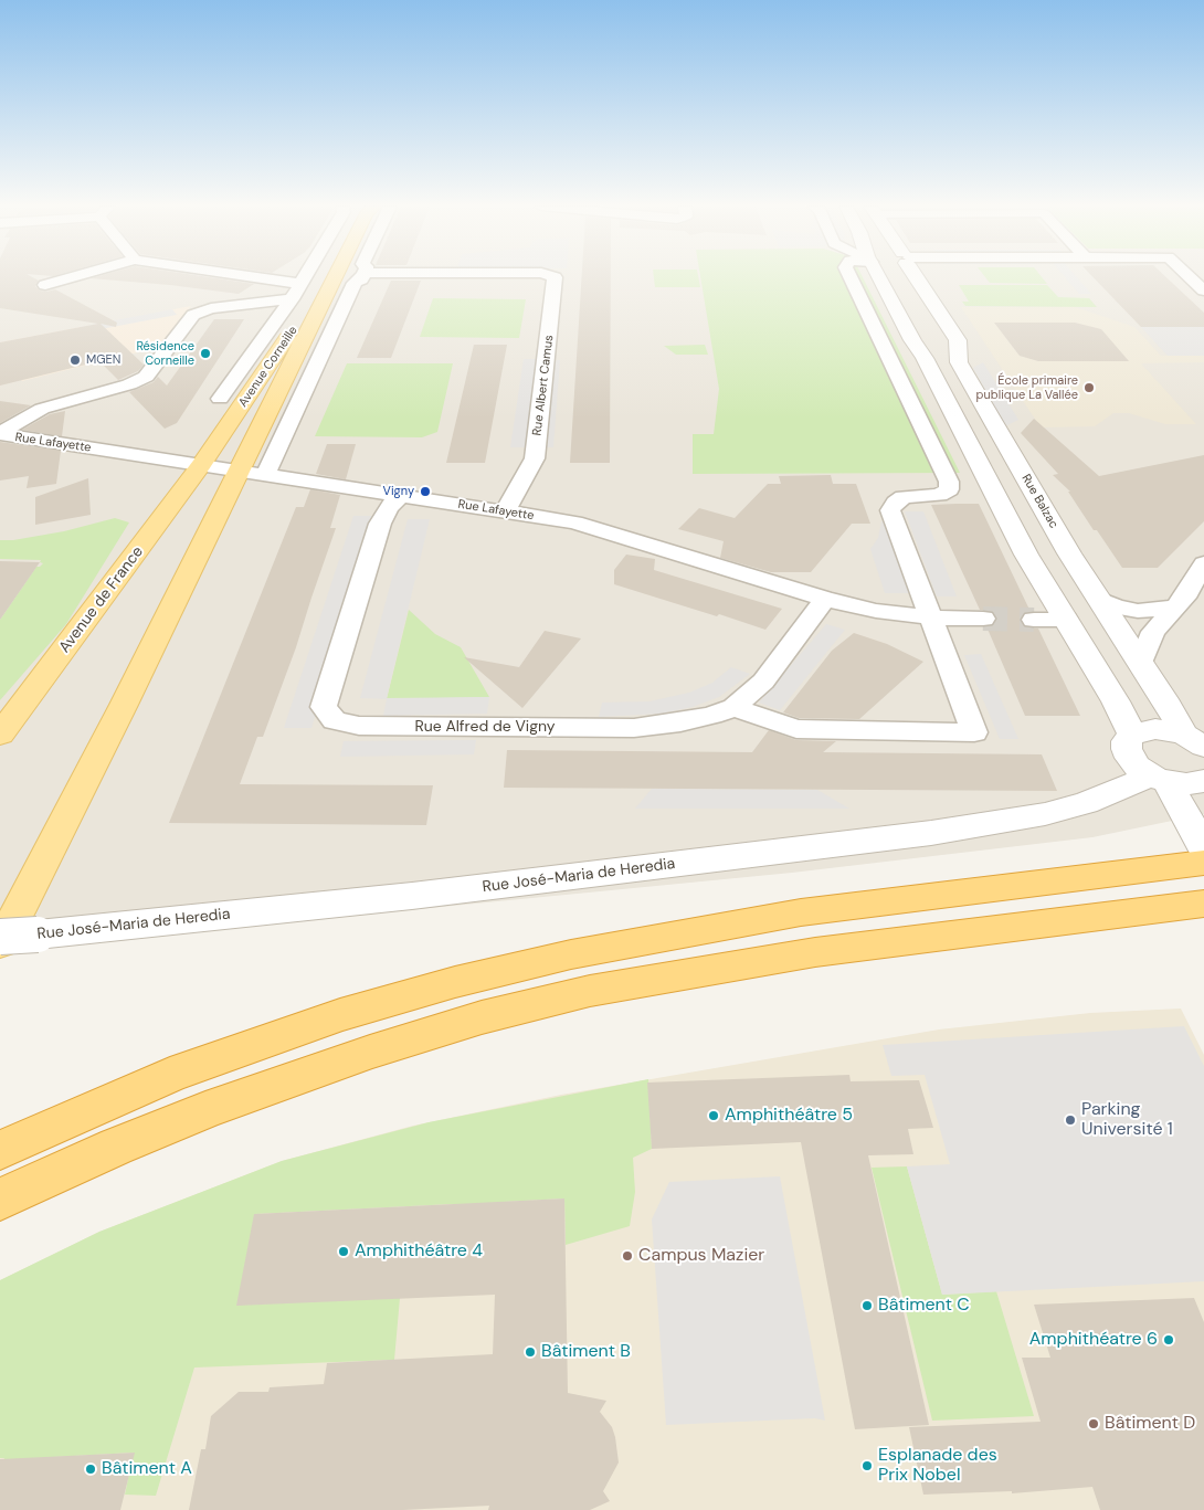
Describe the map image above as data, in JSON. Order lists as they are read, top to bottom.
{
  "streets": {
    "main road": ["Avenue Corneille", "Avenue de France"],
    "street": [
      "Rue Albert Camus",
      "Rue Lafayette",
      "Rue Balzac",
      "Rue Alfred de Vigny",
      "Rue José-Maria de Heredia"
    ]
  },
  "crossings": [
    ["Avenue Corneille", "Rue Lafayette"],
    ["Avenue Corneille", "Avenue de France"],
    ["Rue Albert Camus", "Rue Lafayette"],
    ["Rue Lafayette", "Avenue de France"],
    ["Rue Lafayette", "Rue Alfred de Vigny"]
  ],
  "places": [
    "Résidence Corneille",
    "MGEN",
    "École primaire publique La Vallée",
    "Vigny",
    "Amphithéâtre 5",
    "Parking Université 1",
    "Amphithéâtre 4",
    "Campus Mazier",
    "Bâtiment C",
    "Amphithéatre 6",
    "Bâtiment B",
    "Bâtiment D",
    "Esplanade des Prix Nobel",
    "Bâtiment A"
  ]
}
